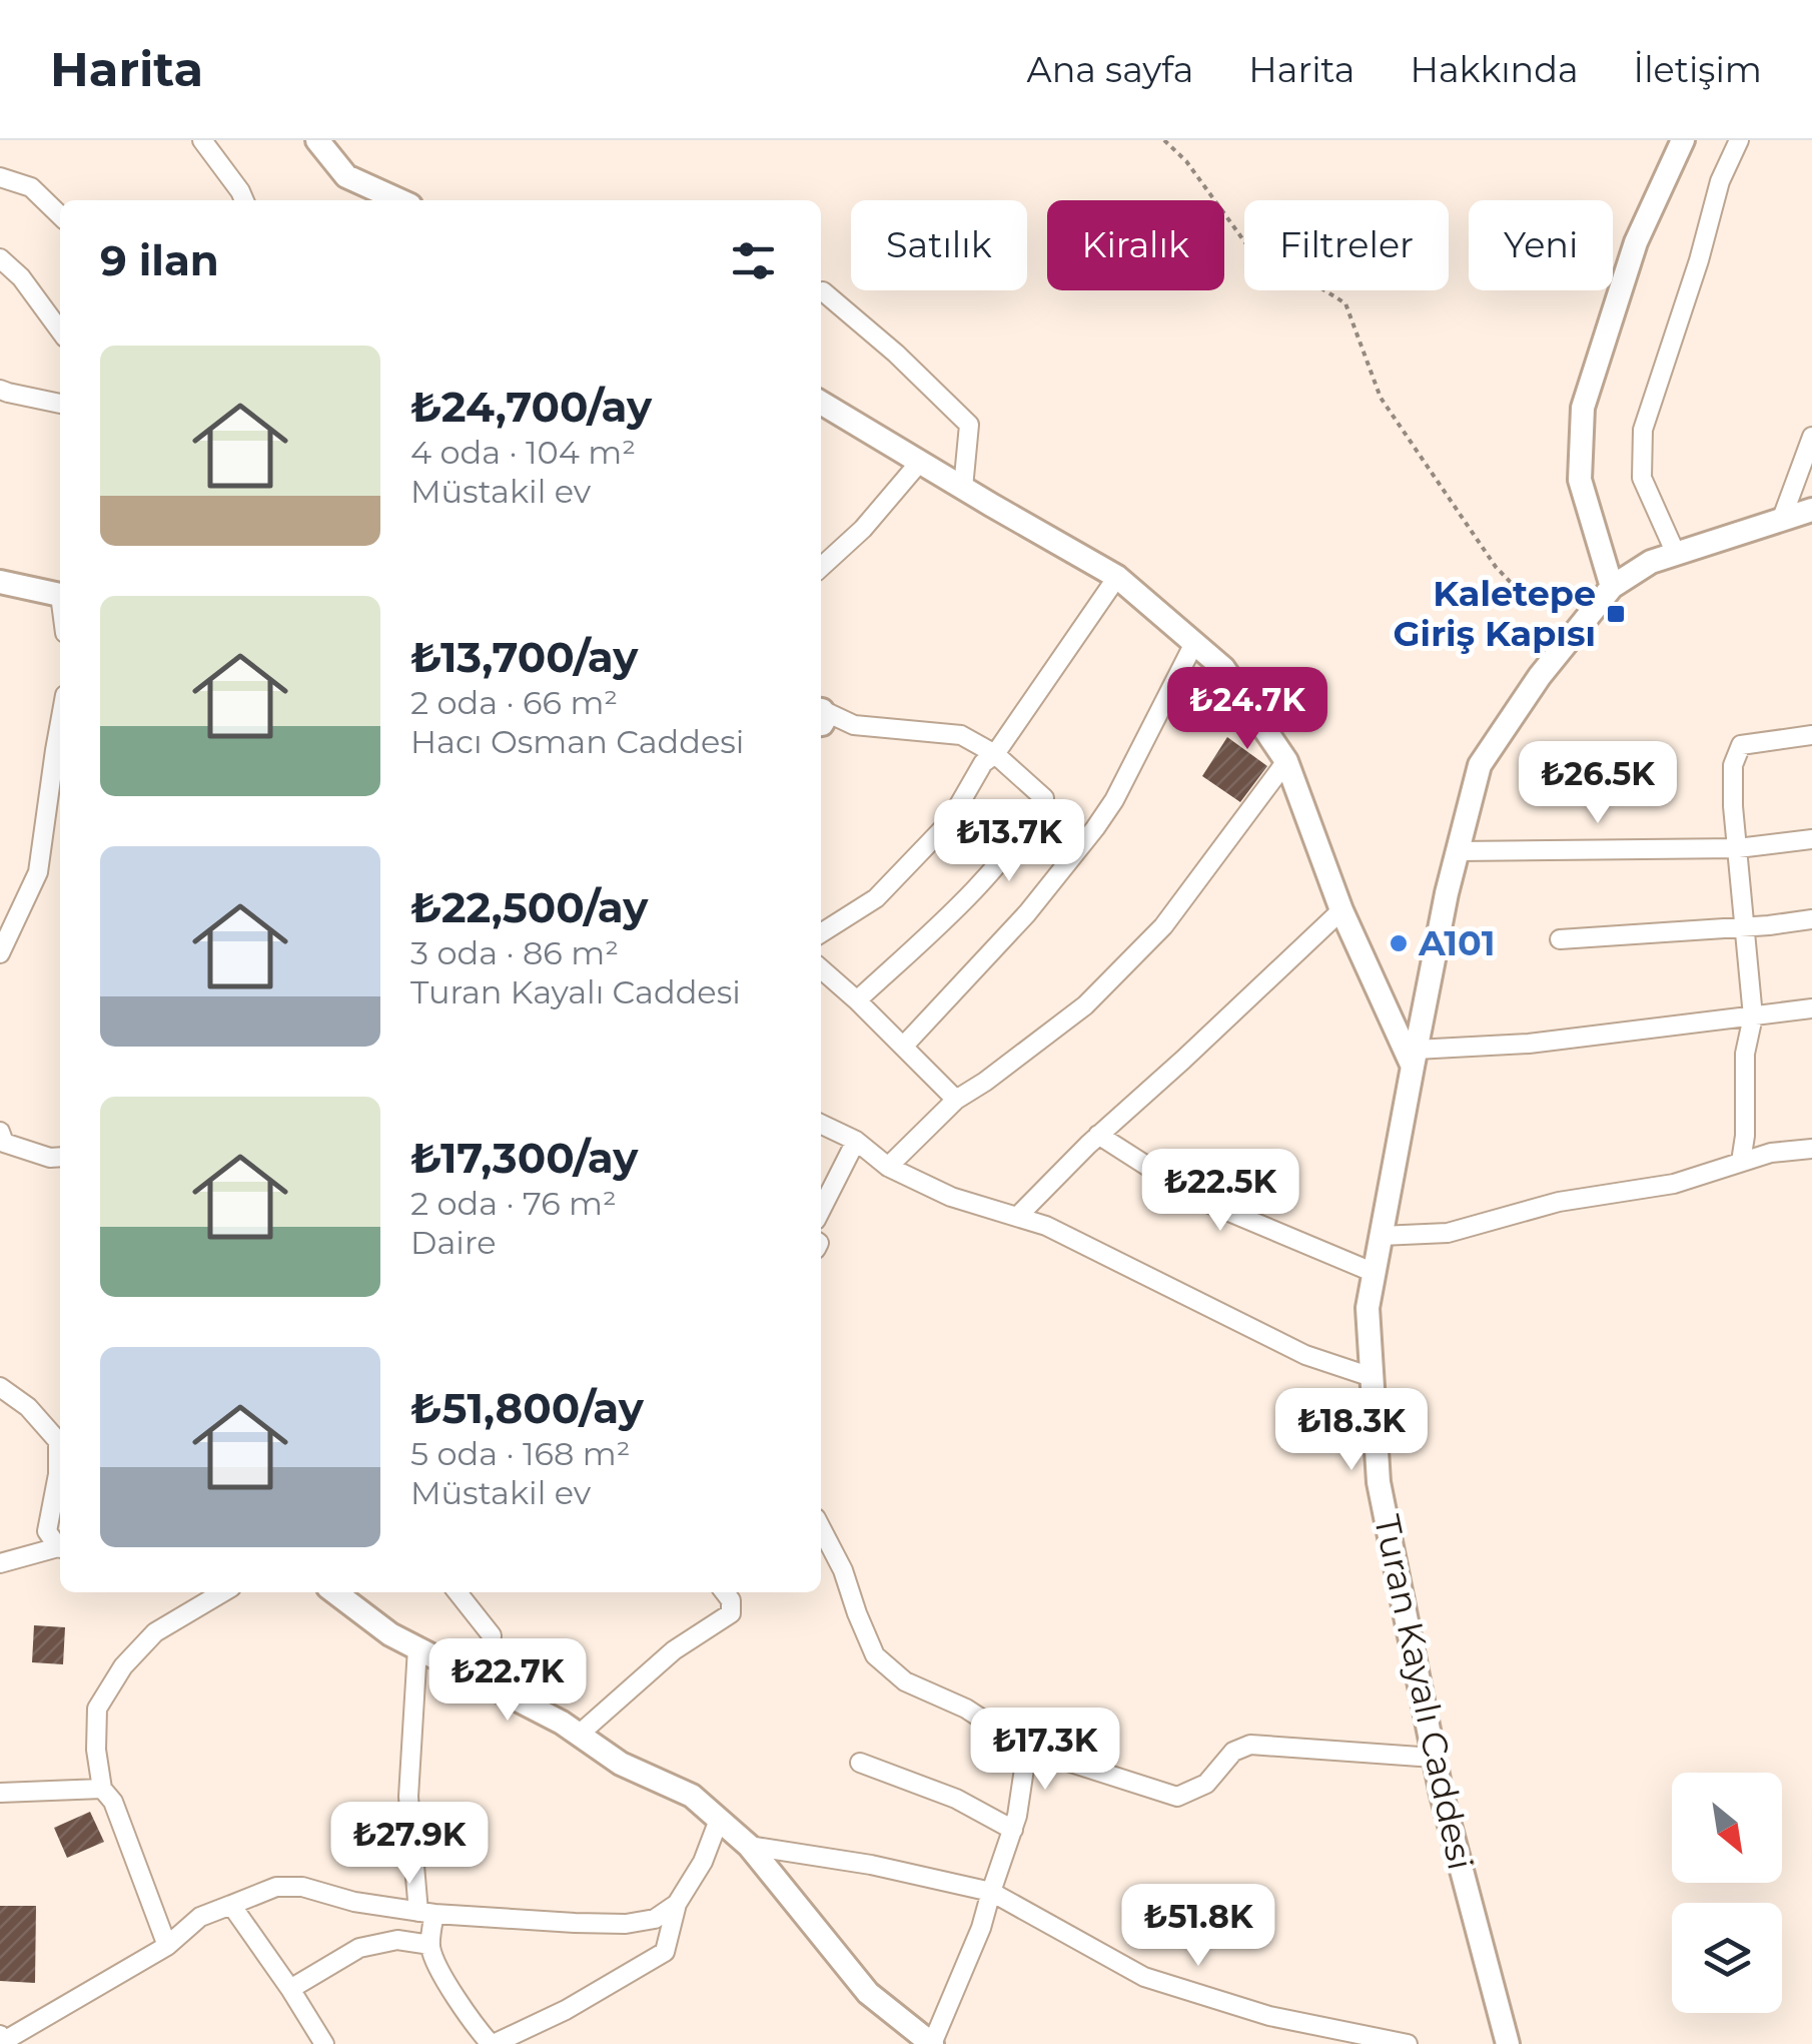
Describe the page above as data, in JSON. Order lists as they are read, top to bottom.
{
  "streets": {
    "street": ["Turan Kayalı Caddesi"]
  },
  "places": {
    "transit": ["Kaletepe Giriş Kapısı"],
    "other": ["A101"]
  },
  "north": "bottom right",
  "page": {
    "header": "Harita",
    "nav": [
      "Ana sayfa",
      "Harita",
      "Hakkında",
      "İletişim"
    ],
    "chip": [
      "Satılık",
      "Kiralık",
      "Filtreler",
      "Yeni"
    ],
    "heading": "9 ilan",
    "list": [
      {
        "name": "₺24,700/ay",
        "note": "4 oda · 104 m² · Müstakil ev"
      },
      {
        "name": "₺13,700/ay",
        "note": "2 oda · 66 m² · Hacı Osman Caddesi"
      },
      {
        "name": "₺22,500/ay",
        "note": "3 oda · 86 m² · Turan Kayalı Caddesi"
      },
      {
        "name": "₺17,300/ay",
        "note": "2 oda · 76 m² · Daire"
      },
      {
        "name": "₺51,800/ay",
        "note": "5 oda · 168 m² · Müstakil ev"
      }
    ],
    "price": [
      "₺24.7K",
      "₺26.5K",
      "₺13.7K",
      "₺22.5K",
      "₺18.3K",
      "₺22.7K",
      "₺17.3K",
      "₺27.9K",
      "₺51.8K"
    ]
  }
}
